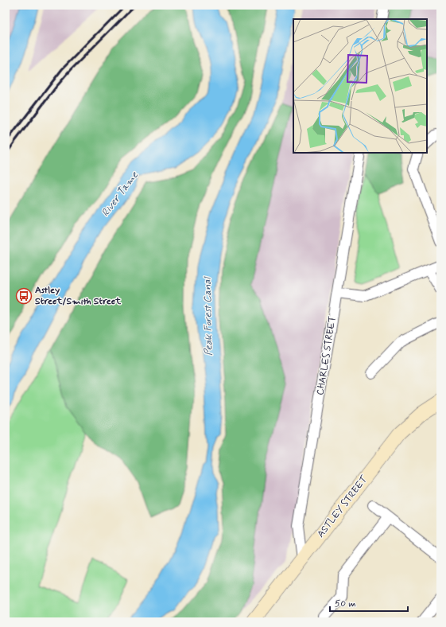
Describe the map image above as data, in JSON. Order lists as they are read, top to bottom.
{
  "streets": {
    "main road": ["ASTLEY STREET"],
    "street": ["CHARLES STREET"]
  },
  "crossings": [
    ["CHARLES STREET", "ASTLEY STREET"]
  ],
  "water": ["River Tame", "Peak Forest Canal"],
  "places": {
    "bus stop": ["Astley Street/Smith Street"]
  },
  "scale_bar": "50 m"
}
